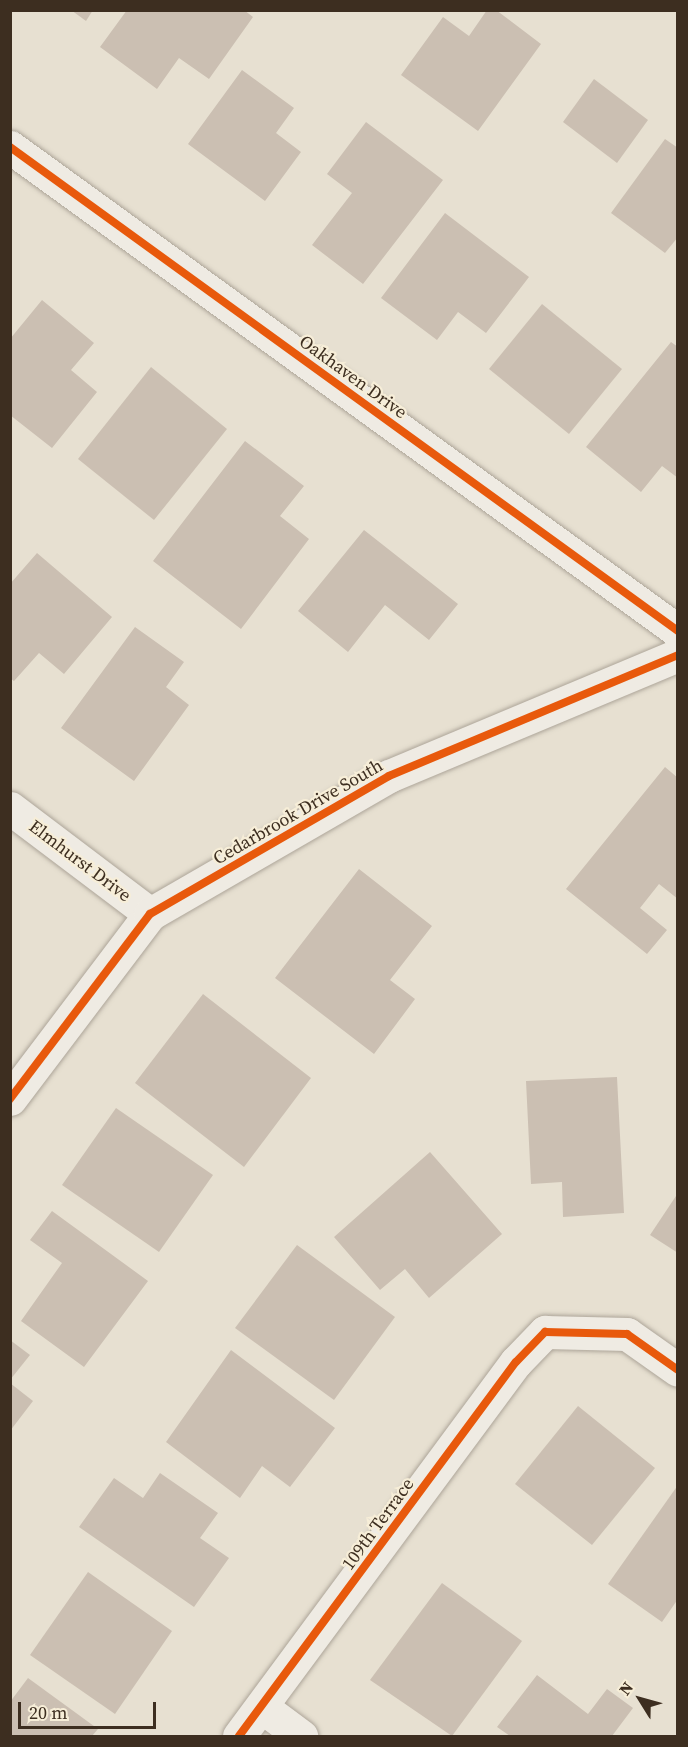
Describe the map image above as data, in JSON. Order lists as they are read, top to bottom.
{
  "streets": {
    "street": [
      "Oakhaven Drive",
      "Cedarbrook Drive South",
      "Elmhurst Drive",
      "109th Terrace"
    ]
  },
  "crossings": [
    ["Cedarbrook Drive South", "Elmhurst Drive"]
  ],
  "scale_bar": "20 m",
  "north": "top left"
}
